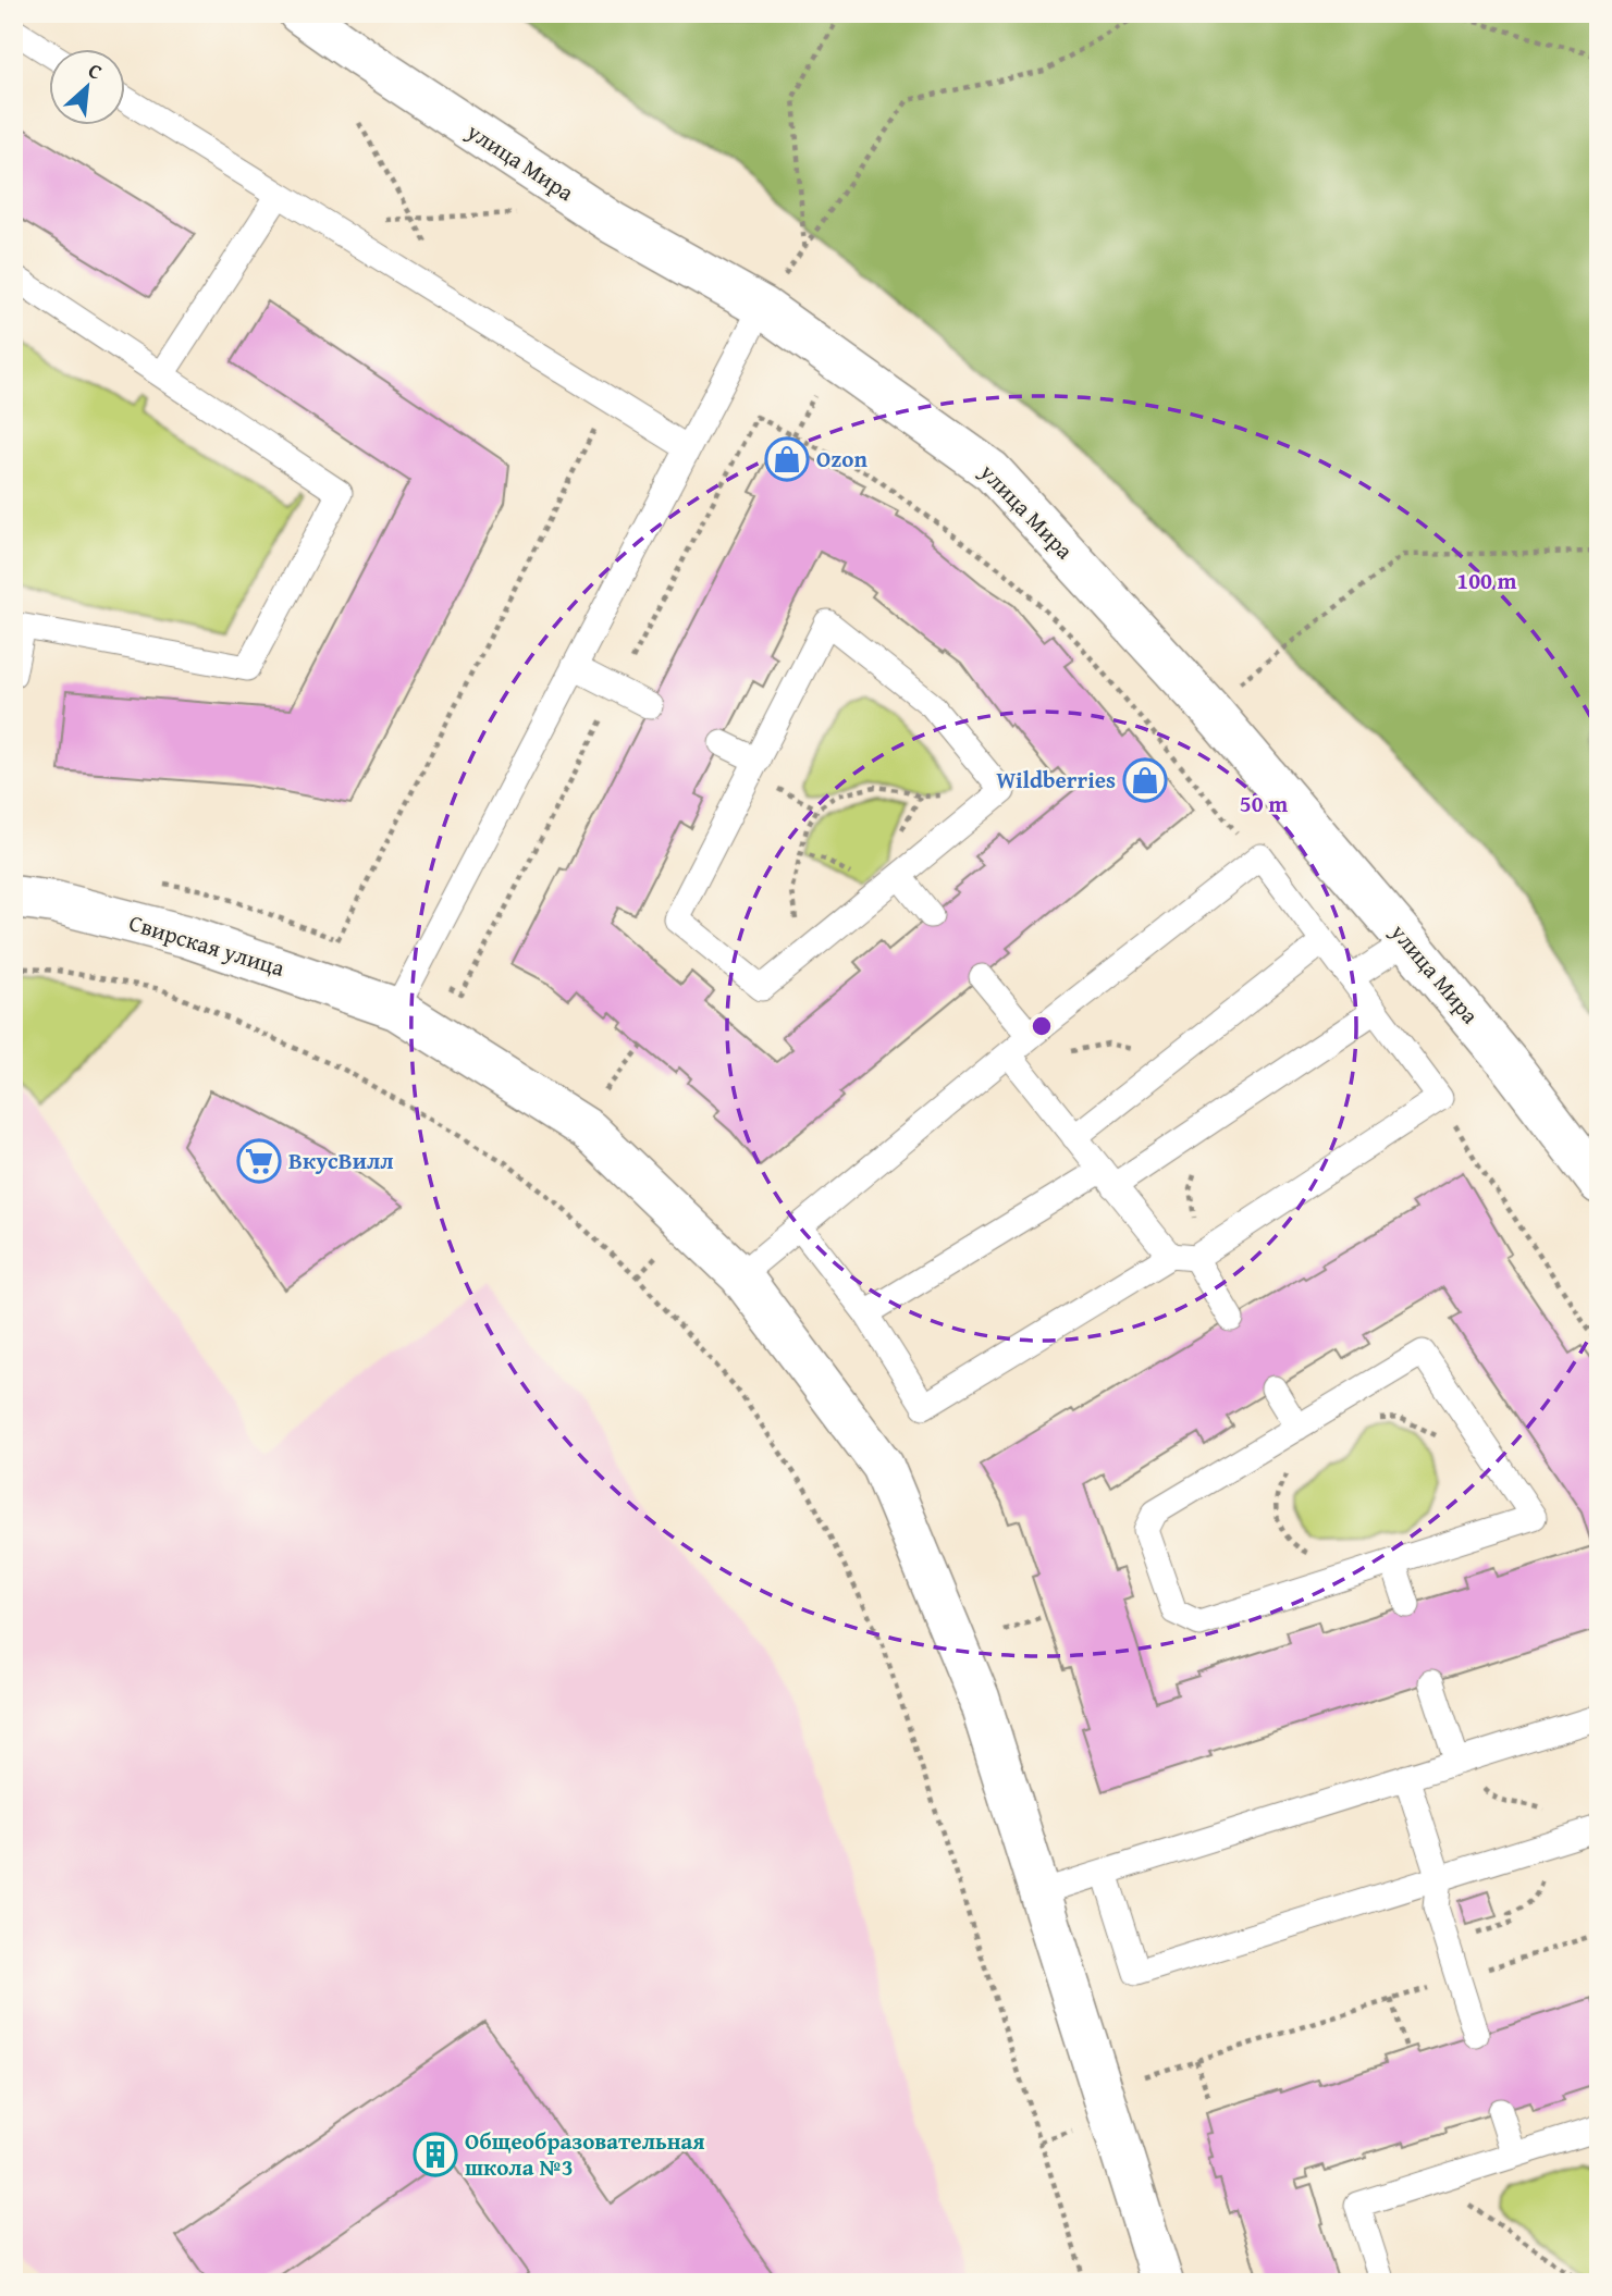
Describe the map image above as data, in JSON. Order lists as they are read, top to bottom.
{
  "streets": {
    "street": ["улица Мира", "Свирская улица"]
  },
  "places": {
    "shop": ["Ozon", "Wildberries"],
    "supermarket": ["ВкусВилл"],
    "building": ["Общеобразовательная школа №3"]
  },
  "north": "top right",
  "rings": ["100 m", "50 m"]
}
